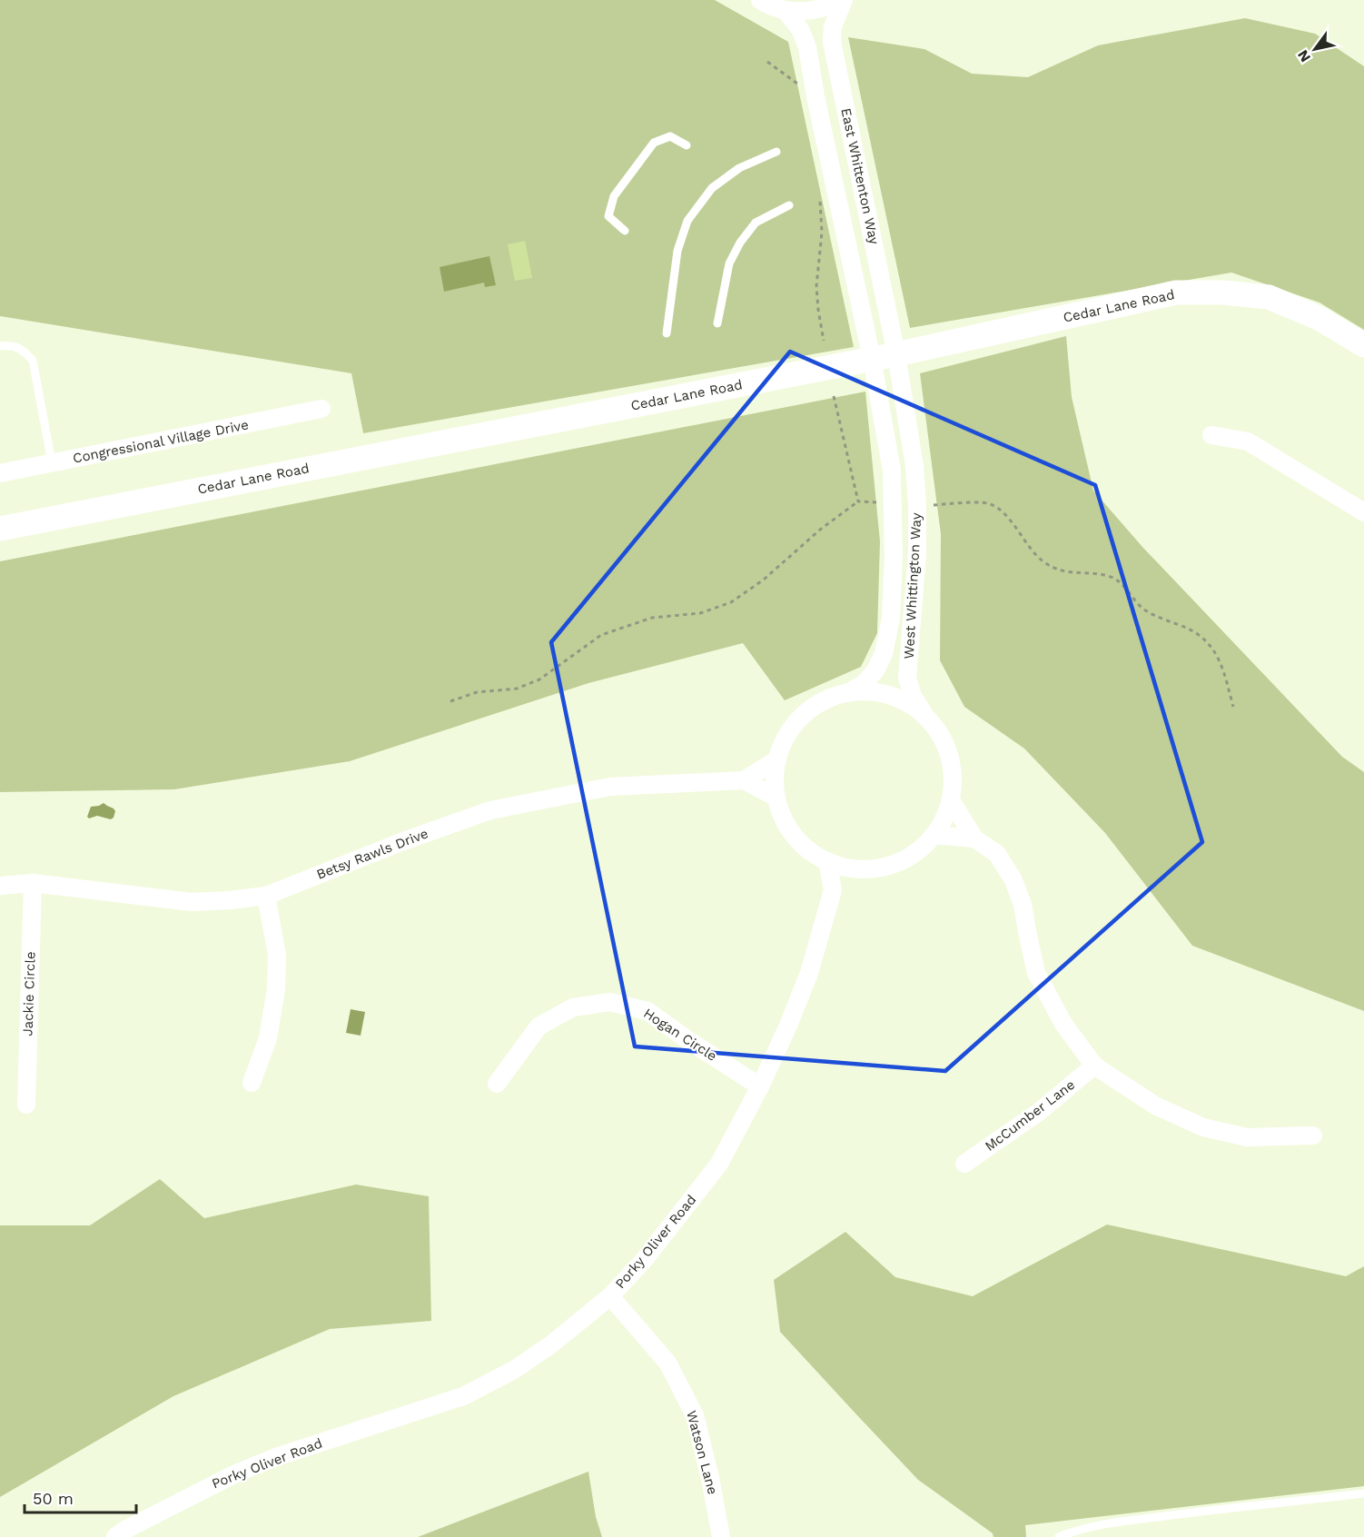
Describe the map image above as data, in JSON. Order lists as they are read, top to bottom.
{
  "streets": {
    "street": [
      "East Whittenton Way",
      "Cedar Lane Road",
      "Congressional Village Drive",
      "West Whittington Way",
      "Betsy Rawls Drive",
      "Jackie Circle",
      "Hogan Circle",
      "McCumber Lane",
      "Porky Oliver Road",
      "Watson Lane"
    ]
  },
  "crossings": [
    ["East Whittenton Way", "Cedar Lane Road"],
    ["East Whittenton Way", "West Whittington Way"],
    ["Cedar Lane Road", "West Whittington Way"],
    ["West Whittington Way", "Betsy Rawls Drive"],
    ["West Whittington Way", "Porky Oliver Road"],
    ["Betsy Rawls Drive", "Jackie Circle"],
    ["Betsy Rawls Drive", "Porky Oliver Road"],
    ["Hogan Circle", "Porky Oliver Road"],
    ["Porky Oliver Road", "Watson Lane"]
  ],
  "scale_bar": "50 m",
  "north": "bottom left"
}
